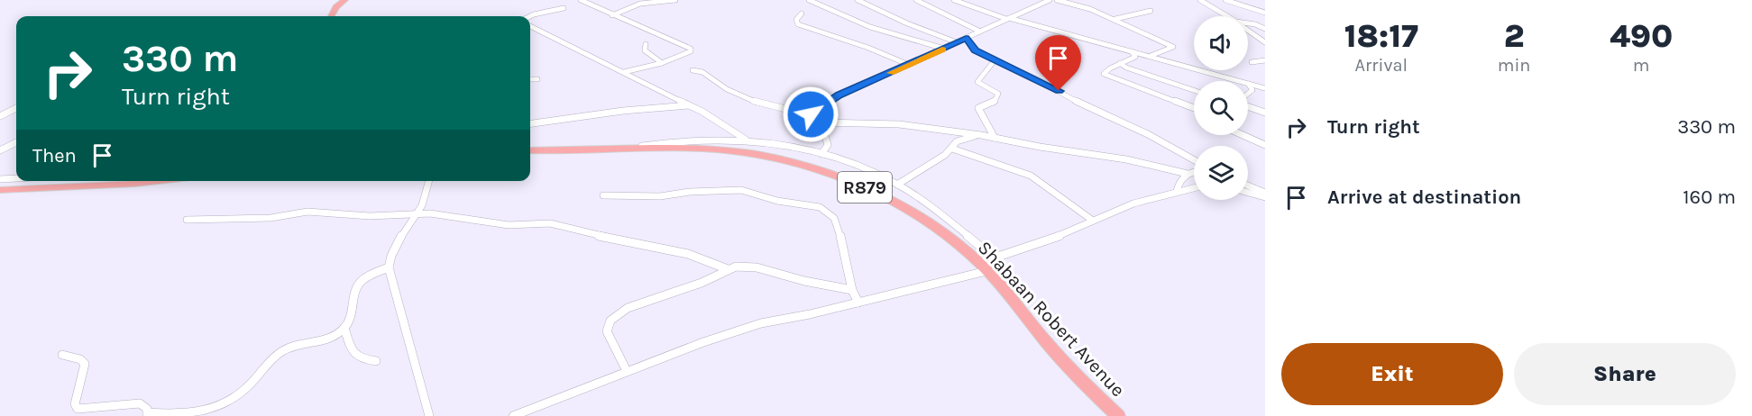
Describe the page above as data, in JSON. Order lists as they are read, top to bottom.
{
  "streets": {
    "main road": ["R879", "Shabaan Robert Avenue"]
  },
  "page": {
    "eta": [
      "18:17",
      "Arrival",
      "2",
      "min",
      "490",
      "m"
    ],
    "turn": ["330 m", "Turn right"],
    "list": [
      {
        "name": "Turn right",
        "value": "330 m"
      },
      {
        "name": "Arrive at destination",
        "value": "160 m"
      }
    ],
    "then": "Then",
    "buttons": ["Exit", "Share"]
  }
}
